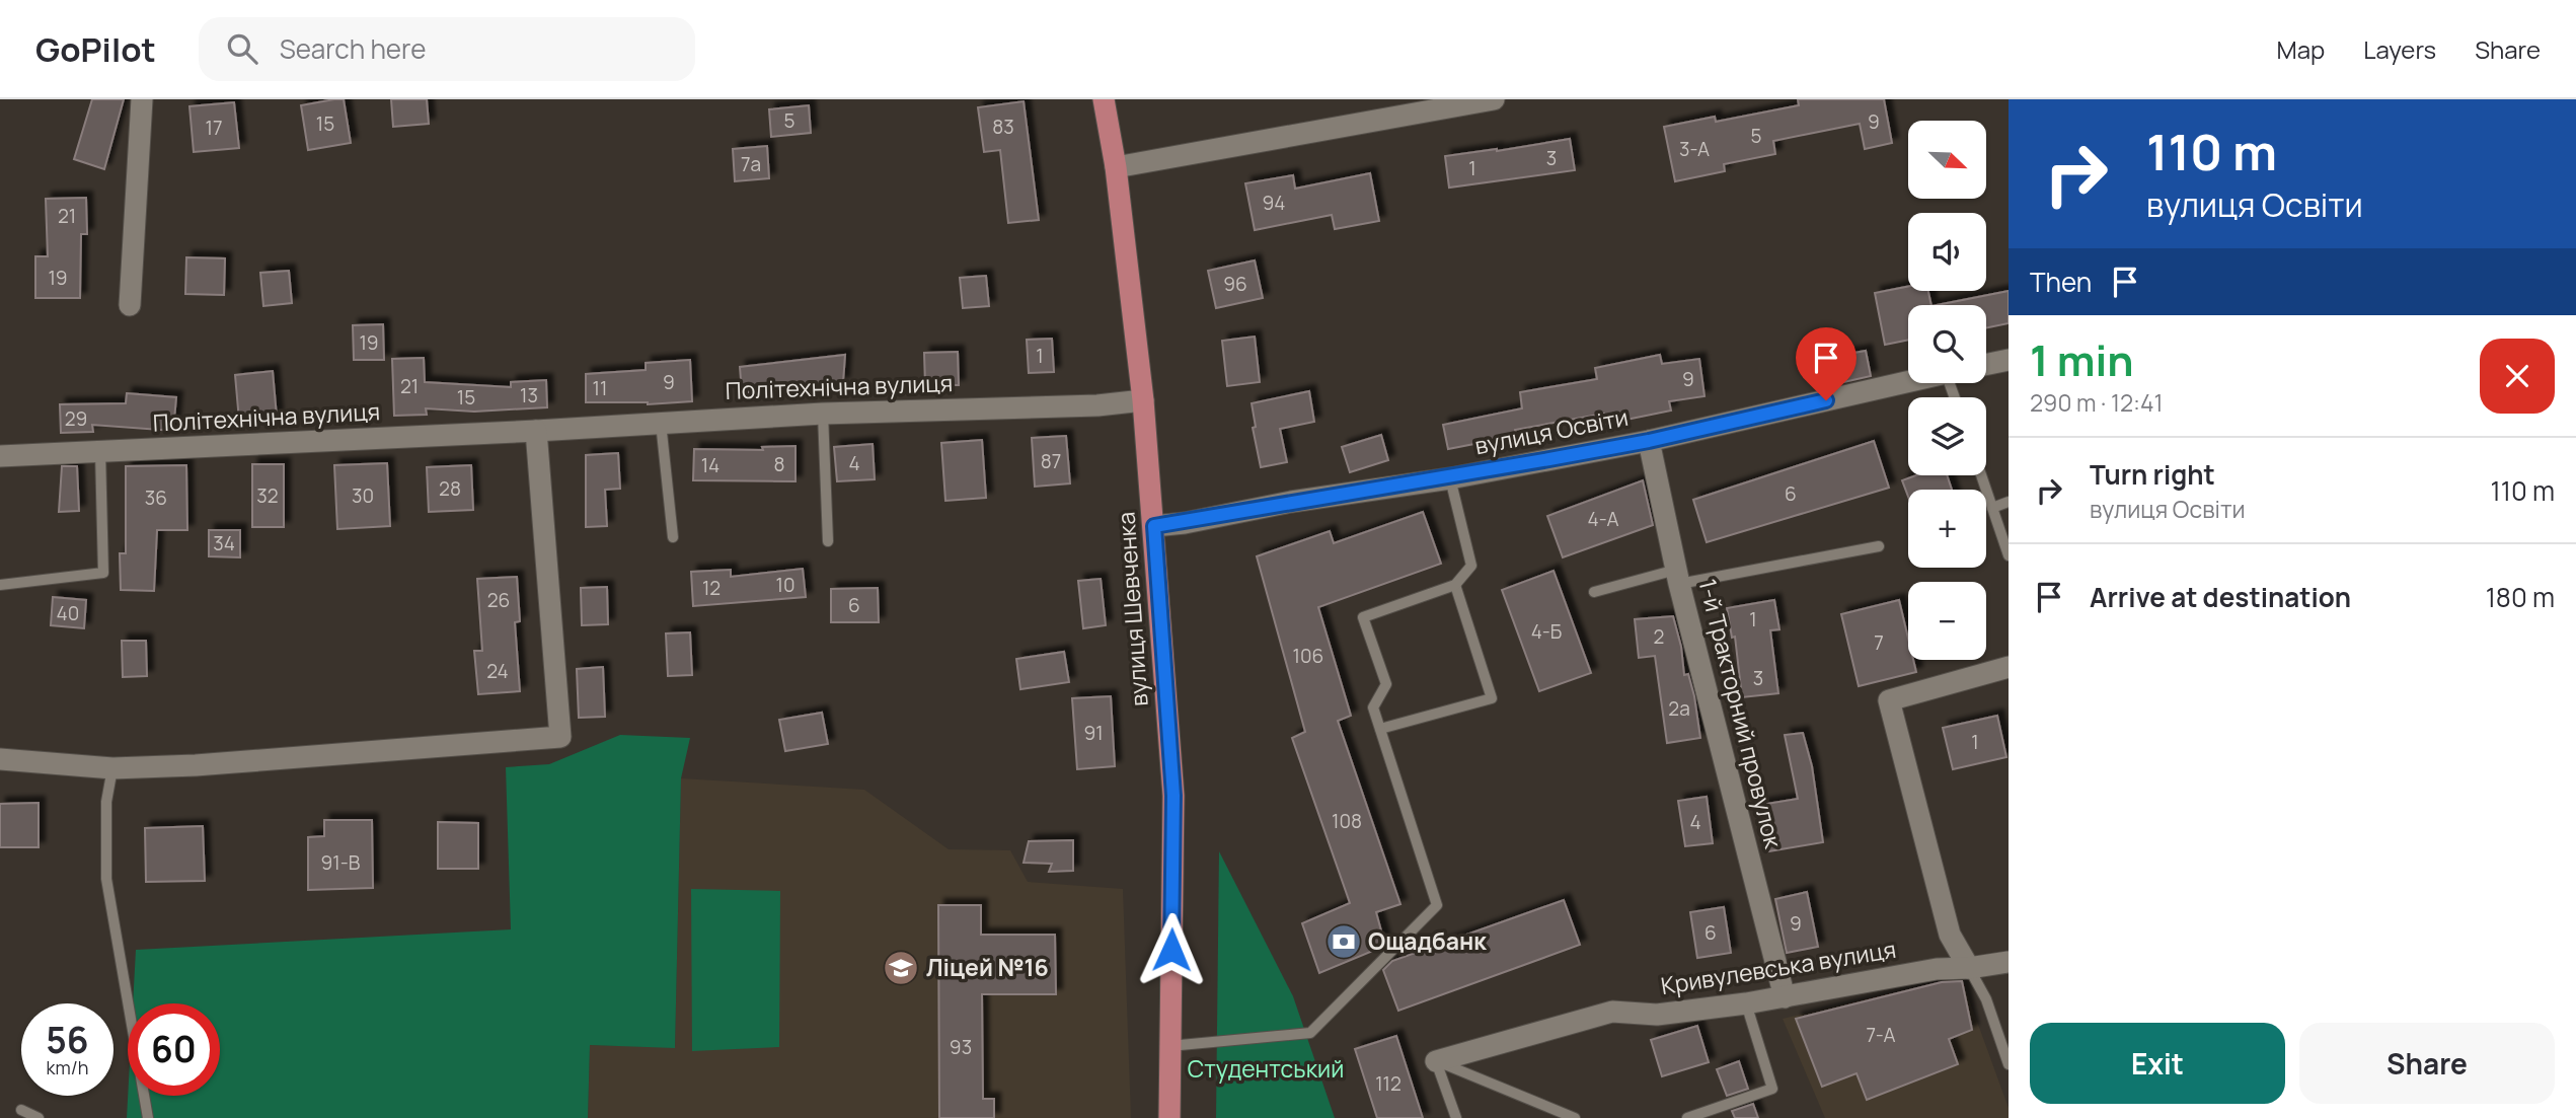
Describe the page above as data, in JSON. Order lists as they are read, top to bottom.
{
  "streets": {
    "main road": ["вулиця Шевченка"],
    "street": [
      "Політехнічна вулиця",
      "вулиця Освіти",
      "1-й Тракторний провулок",
      "Кривулевська вулиця"
    ]
  },
  "crossings": [
    ["Політехнічна вулиця", "вулиця Шевченка"],
    ["вулиця Освіти", "вулиця Шевченка"],
    ["вулиця Освіти", "1-й Тракторний провулок"],
    ["1-й Тракторний провулок", "Кривулевська вулиця"]
  ],
  "parks": ["Студентський"],
  "places": {
    "bank": ["Ощадбанк"],
    "school or university": ["Ліцей №16"]
  },
  "house_numbers": [
    "5",
    "9",
    "15",
    "83",
    "17",
    "5",
    "3-А",
    "3",
    "7а",
    "1",
    "94",
    "21",
    "19",
    "96",
    "19",
    "1",
    "9",
    "9",
    "21",
    "11",
    "13",
    "15",
    "29",
    "87",
    "4",
    "8",
    "14",
    "28",
    "6",
    "32",
    "30",
    "36",
    "4-А",
    "34",
    "10",
    "12",
    "26",
    "6",
    "40",
    "1",
    "4-Б",
    "2",
    "7",
    "106",
    "24",
    "3",
    "2а",
    "91",
    "1",
    "108",
    "4",
    "91-В",
    "9",
    "6",
    "7-А",
    "93",
    "112"
  ],
  "north": "bottom right",
  "page": {
    "header": "GoPilot",
    "search": "Search here",
    "nav": ["Map", "Layers", "Share"],
    "turn": ["110 m", "вулиця Освіти"],
    "map_buttons": ["+", "−"],
    "then": "Then",
    "heading": ["1 min", "290 m · 12:41"],
    "list": [
      {
        "name": "Turn right",
        "note": "вулиця Освіти",
        "value": "110 m"
      },
      {
        "name": "Arrive at destination",
        "value": "180 m"
      }
    ],
    "speed": "56 km/h",
    "limit": "60",
    "buttons": ["Exit", "Share"]
  }
}
